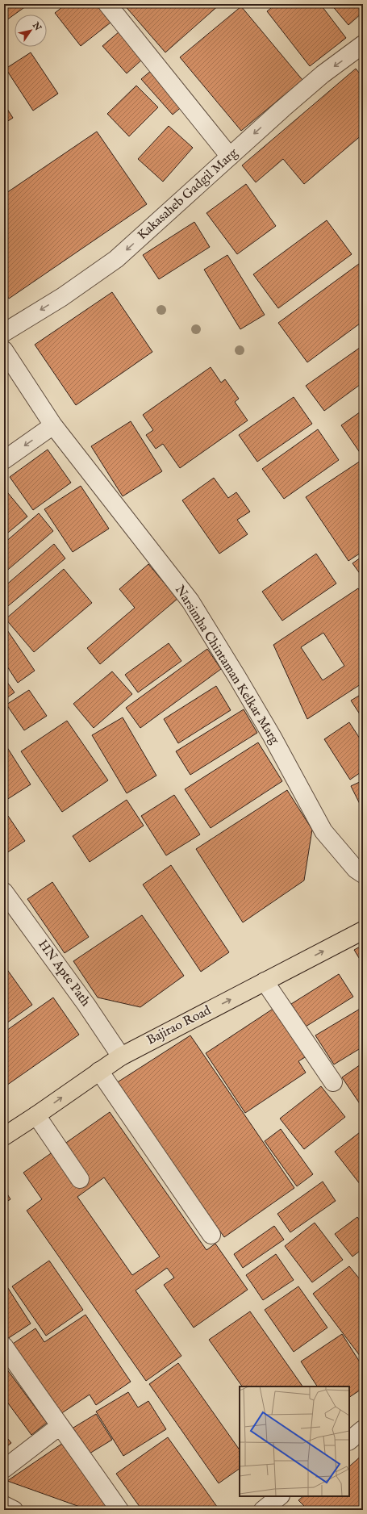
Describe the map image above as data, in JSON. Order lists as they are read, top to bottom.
{
  "streets": {
    "highway": ["Bajirao Road"],
    "street": ["Kakasaheb Gadgil Marg", "Narsimha Chintaman Kelkar Marg", "HN Apte Path"]
  },
  "crossings": [
    ["HN Apte Path", "Bajirao Road"]
  ],
  "one_way": ["Kakasaheb Gadgil Marg", "Bajirao Road"],
  "north": "top right"
}
